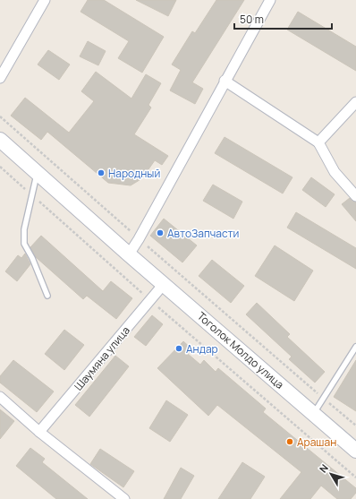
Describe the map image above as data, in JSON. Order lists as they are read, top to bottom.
{
  "streets": {
    "main road": ["Тоголок Молдо улица"],
    "street": ["Шаумяна улица"]
  },
  "crossings": [
    ["Тоголок Молдо улица", "Шаумяна улица"]
  ],
  "places": [
    "Народный",
    "АвтоЗапчасти",
    "Андар",
    "Арашан"
  ],
  "scale_bar": "50 m",
  "north": "top left"
}
